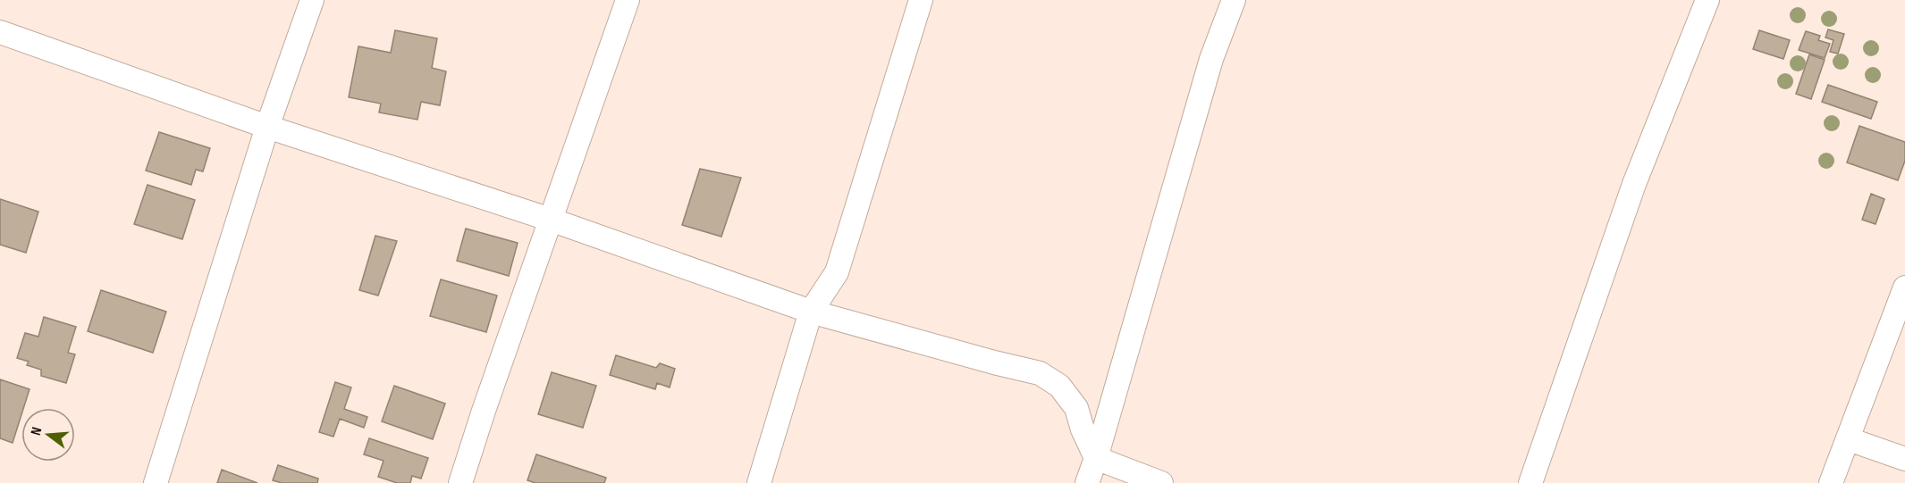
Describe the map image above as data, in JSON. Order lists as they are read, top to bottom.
{
  "north": "left"
}
